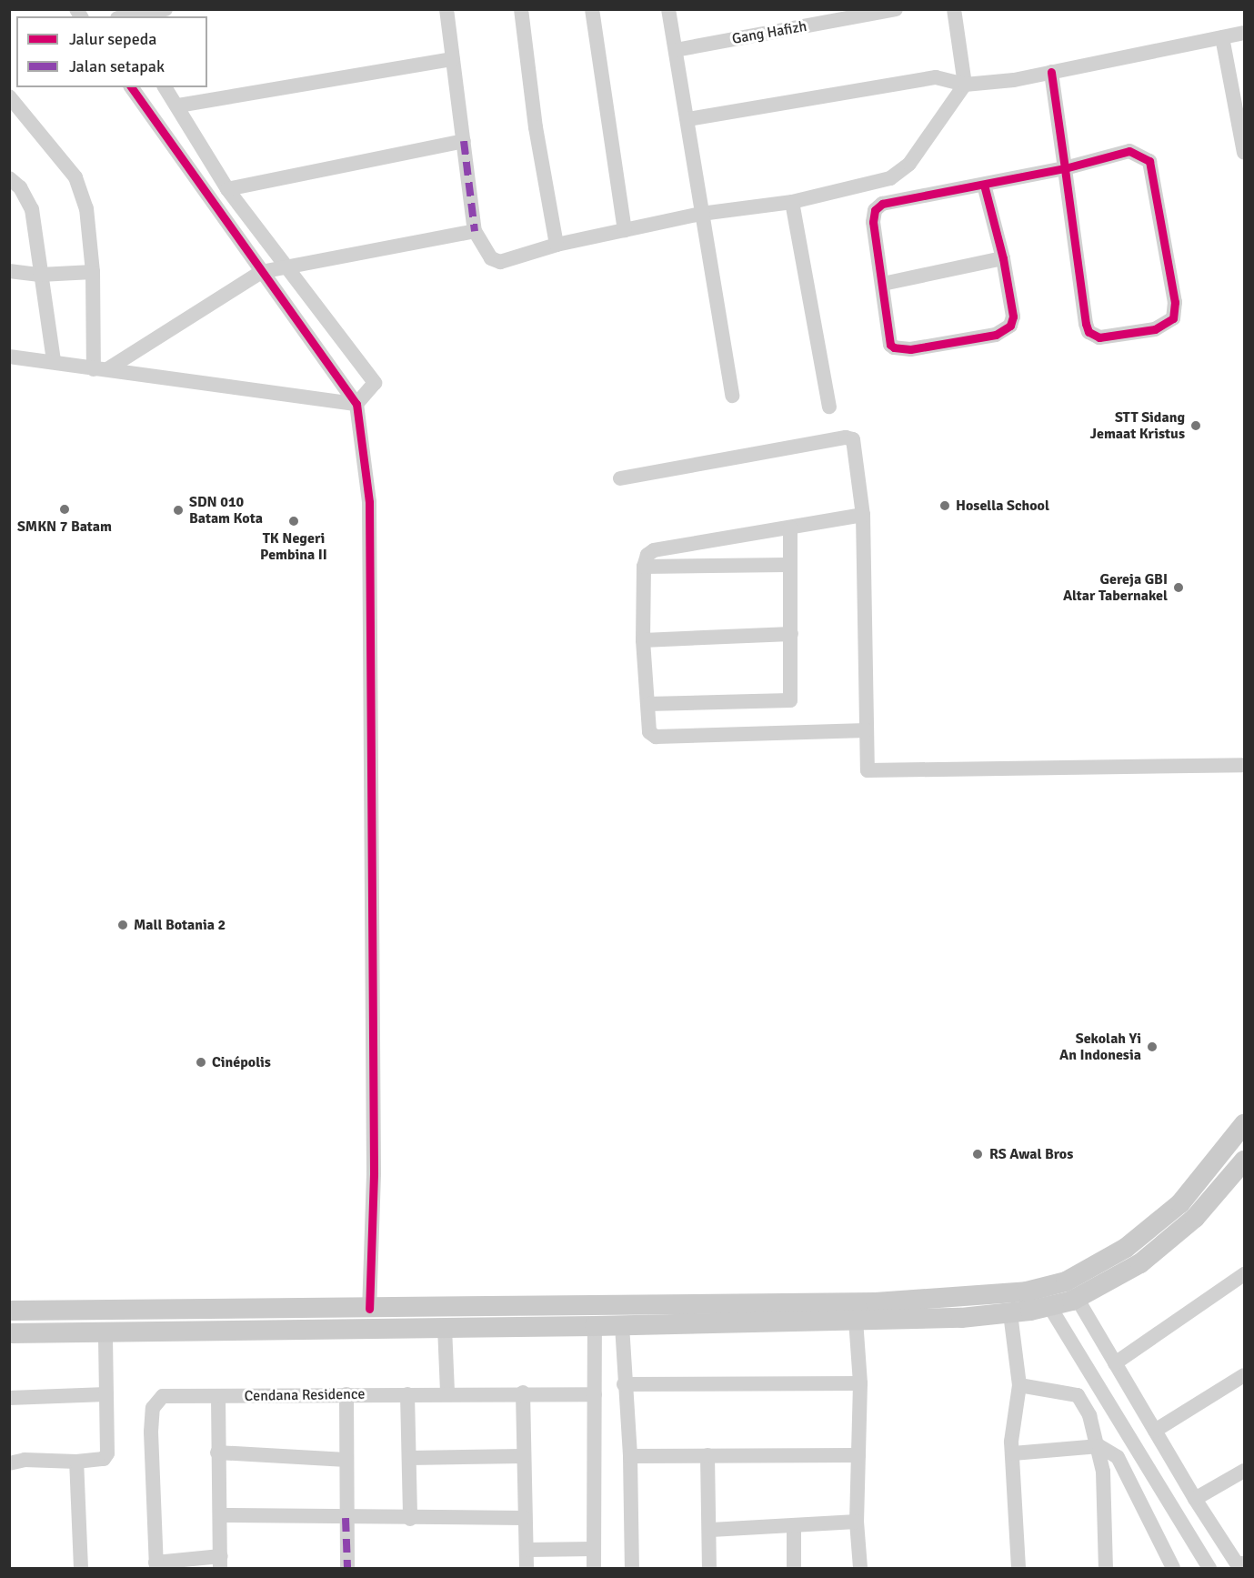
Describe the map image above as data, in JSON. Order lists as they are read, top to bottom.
{
  "streets": {
    "street": ["Gang Hafizh", "Cendana Residence"]
  },
  "places": [
    "STT Sidang Jemaat Kristus",
    "Hosella School",
    "SMKN 7 Batam",
    "SDN 010 Batam Kota",
    "TK Negeri Pembina II",
    "Gereja GBI Altar Tabernakel",
    "Mall Botania 2",
    "Sekolah Yi An Indonesia",
    "Cinépolis",
    "RS Awal Bros"
  ],
  "legend": ["Jalur sepeda", "Jalan setapak"]
}
